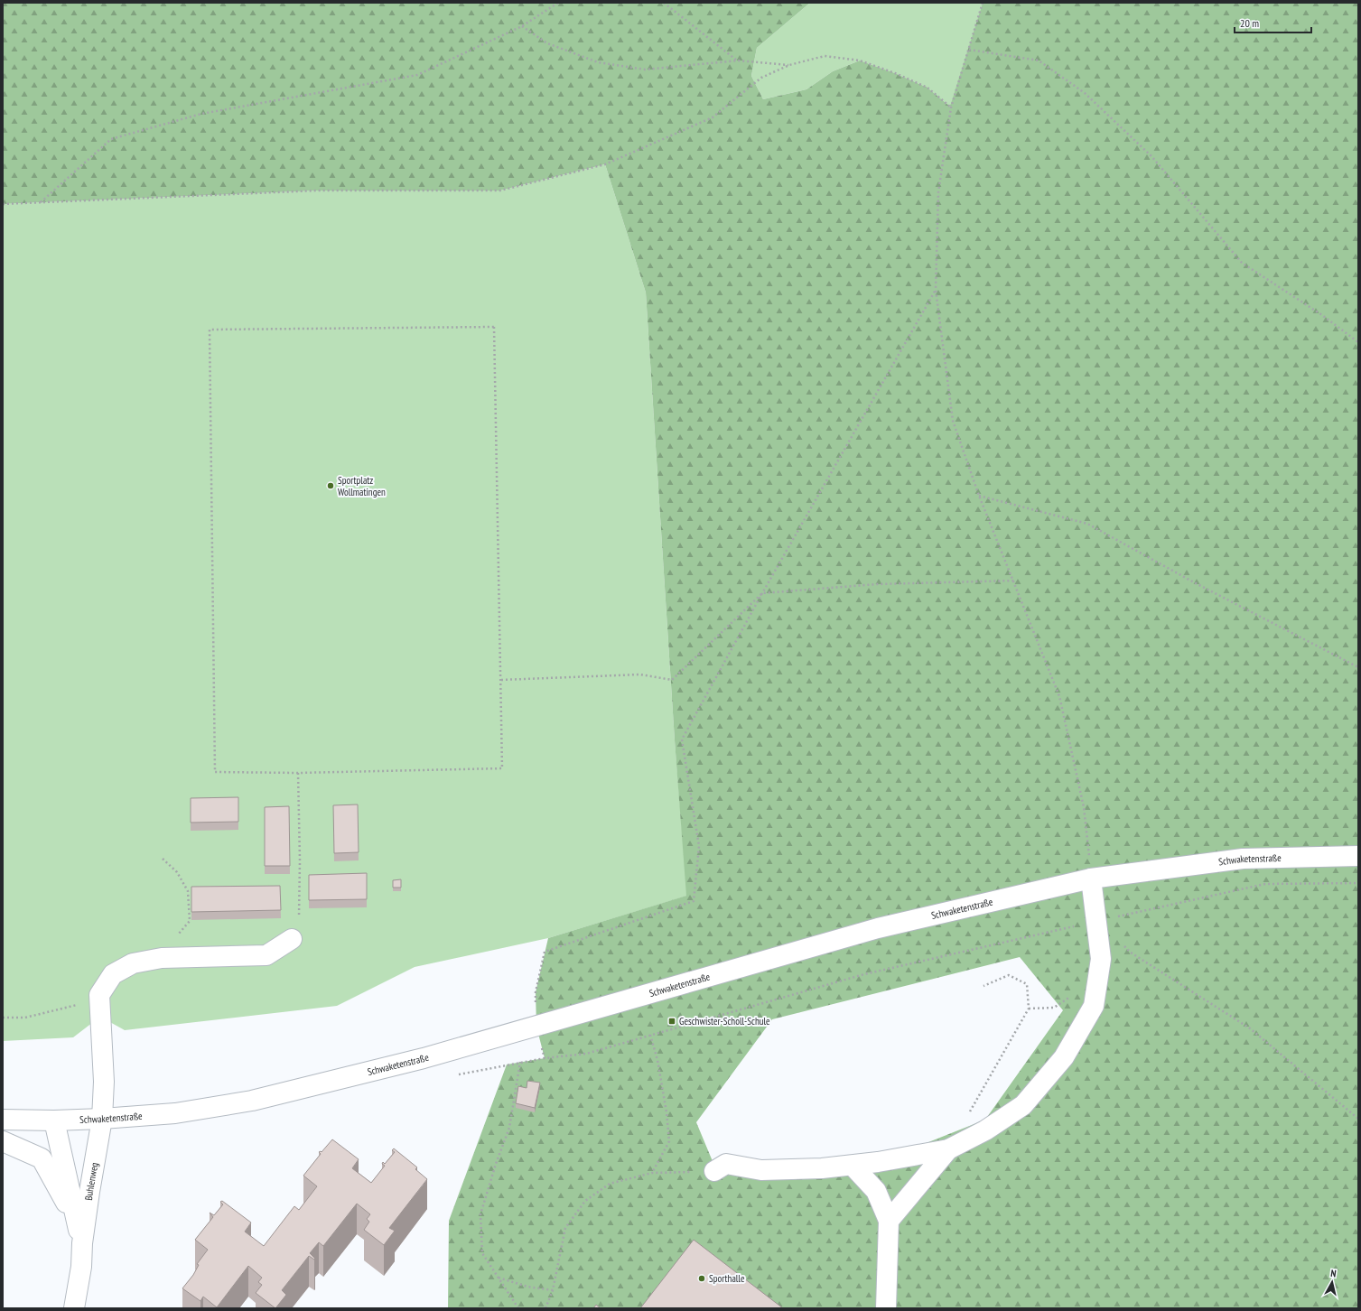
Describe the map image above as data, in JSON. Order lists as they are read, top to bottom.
{
  "streets": {
    "street": ["Schwaketenstraße", "Buhlenweg"]
  },
  "crossings": [
    ["Schwaketenstraße", "Buhlenweg"]
  ],
  "places": {
    "other": ["Sportplatz Wollmatingen", "Sporthalle"],
    "transit": ["Geschwister-Scholl-Schule"]
  },
  "scale_bar": "20 m",
  "north": "top"
}
